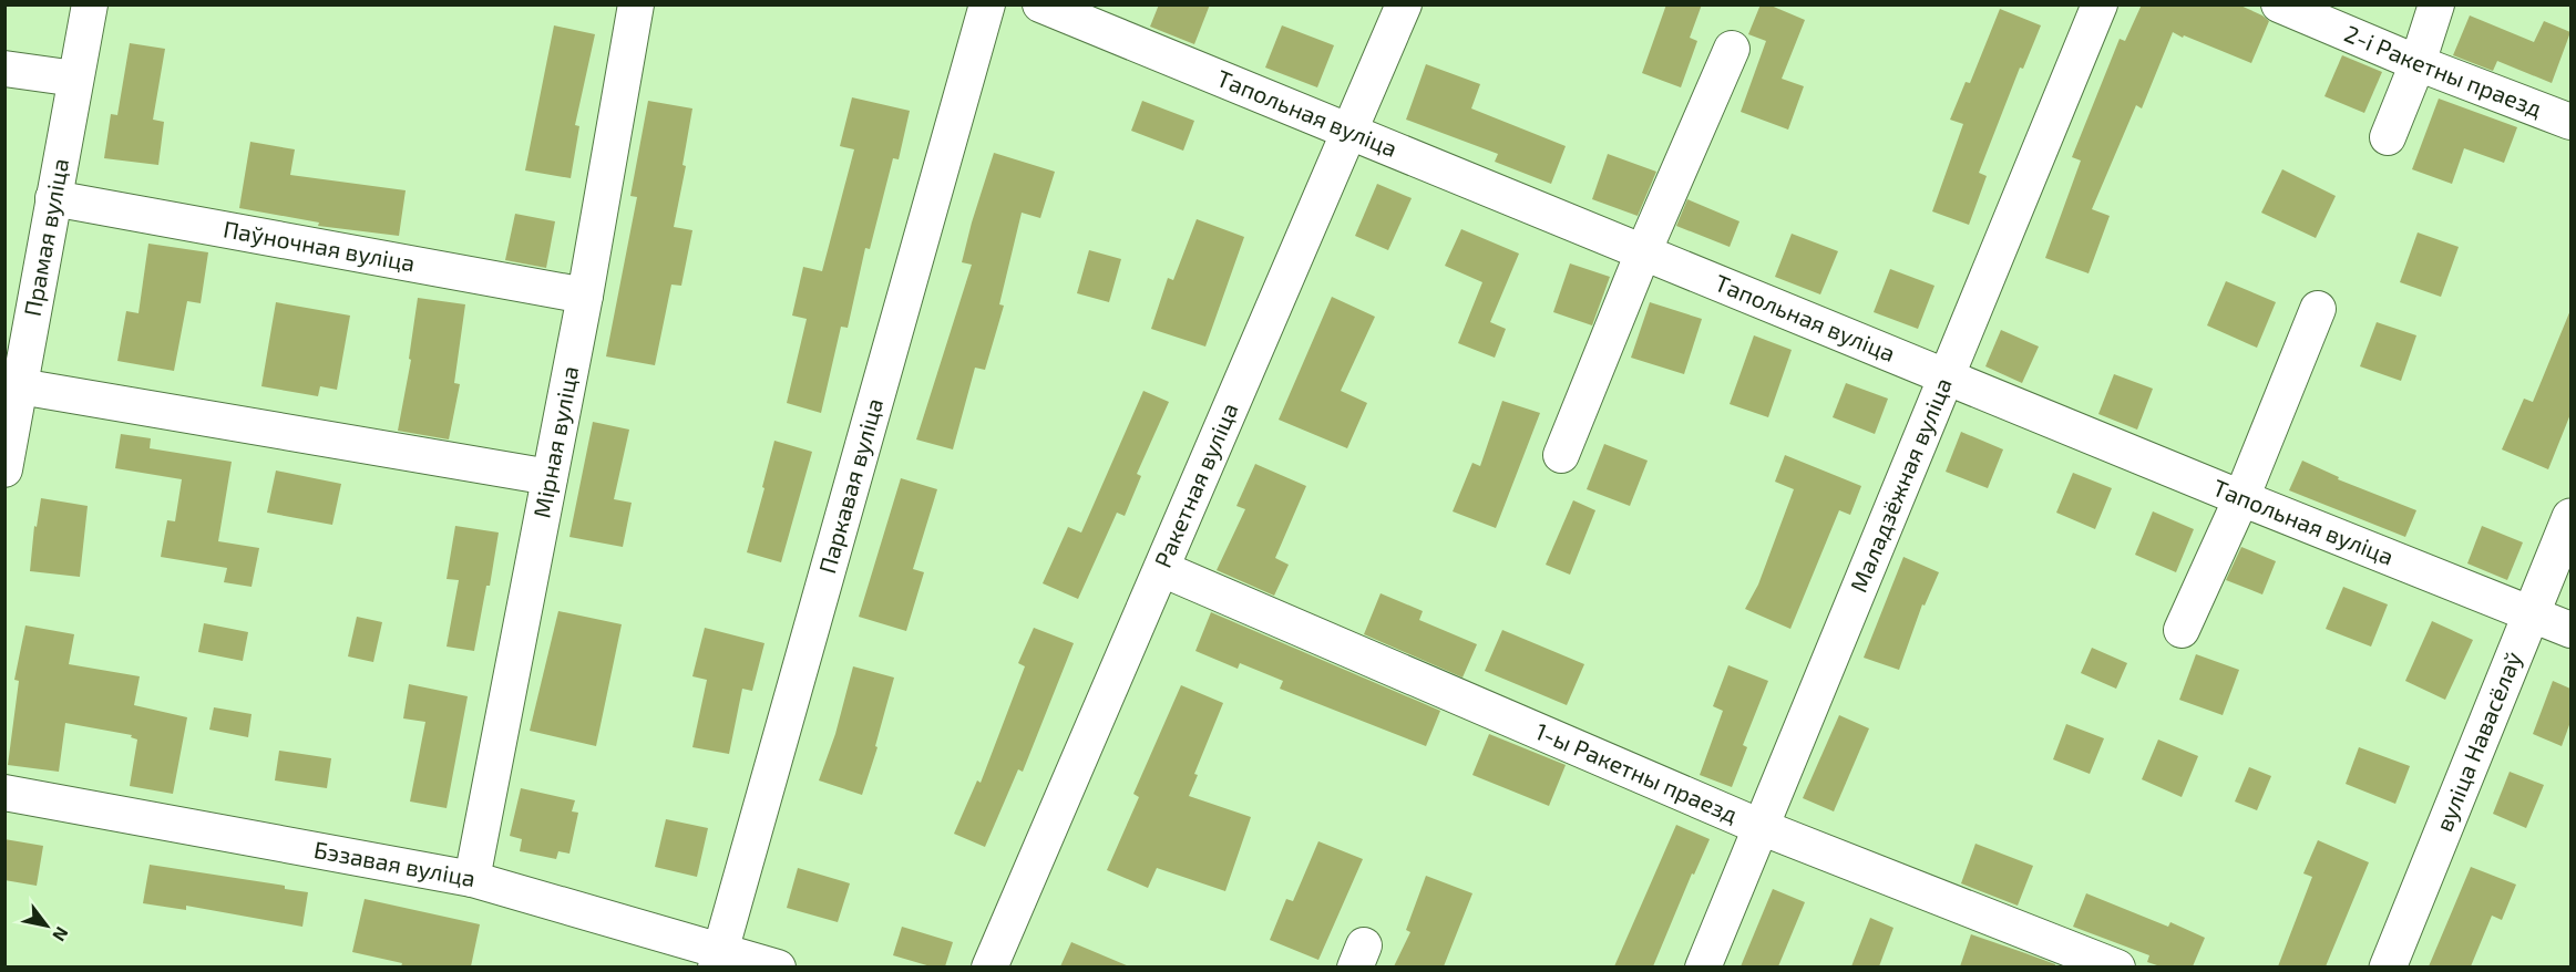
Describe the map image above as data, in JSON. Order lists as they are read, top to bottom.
{
  "streets": {
    "main road": ["вуліца Навасёлаў"],
    "street": [
      "2-і Ракетны праезд",
      "Тапольная вуліца",
      "Прамая вуліца",
      "Паўночная вуліца",
      "Мірная вуліца",
      "Паркавая вуліца",
      "Ракетная вуліца",
      "Маладзёжная вуліца",
      "1-ы Ракетны праезд",
      "Бэзавая вуліца"
    ]
  },
  "crossings": [
    ["Тапольная вуліца", "Ракетная вуліца"],
    ["Тапольная вуліца", "Маладзёжная вуліца"],
    ["Тапольная вуліца", "вуліца Навасёлаў"],
    ["Прамая вуліца", "Паўночная вуліца"],
    ["Паўночная вуліца", "Мірная вуліца"],
    ["Мірная вуліца", "Бэзавая вуліца"],
    ["Паркавая вуліца", "Бэзавая вуліца"],
    ["Ракетная вуліца", "1-ы Ракетны праезд"],
    ["Маладзёжная вуліца", "1-ы Ракетны праезд"]
  ],
  "north": "bottom right"
}
